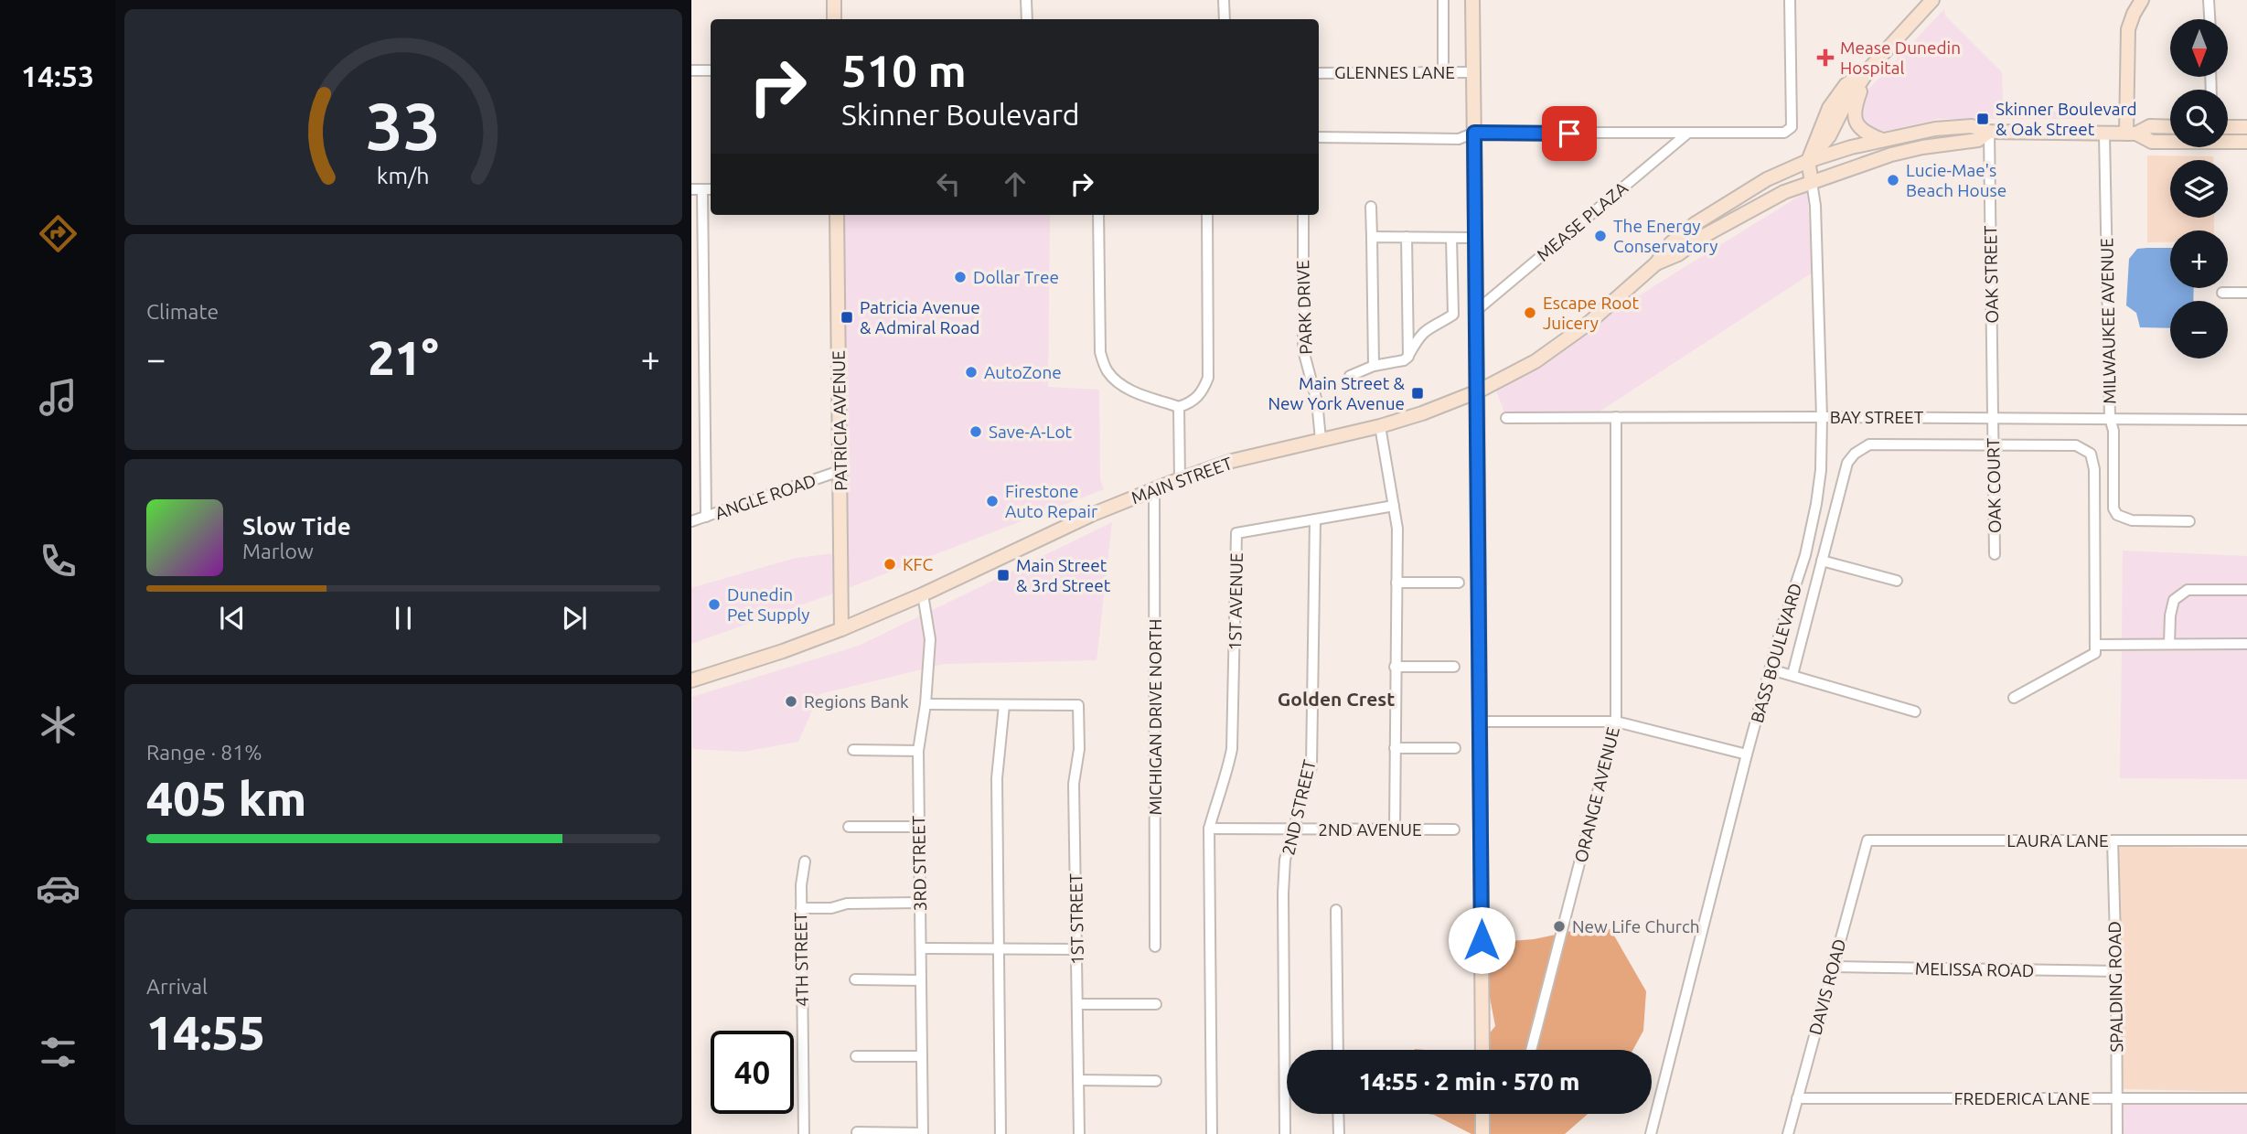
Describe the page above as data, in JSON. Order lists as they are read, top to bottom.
{
  "streets": {
    "main road": ["PATRICIA AVENUE", "MAIN STREET", "BASS BOULEVARD"],
    "street": [
      "GLENNES LANE",
      "MEASE PLAZA",
      "OAK STREET",
      "PARK DRIVE",
      "MILWAUKEE AVENUE",
      "BAY STREET",
      "OAK COURT",
      "ANGLE ROAD",
      "1ST AVENUE",
      "MICHIGAN DRIVE NORTH",
      "ORANGE AVENUE",
      "2ND STREET",
      "2ND AVENUE",
      "LAURA LANE",
      "3RD STREET",
      "1ST STREET",
      "4TH STREET",
      "MELISSA ROAD",
      "DAVIS ROAD",
      "SPALDING ROAD",
      "FREDERICA LANE"
    ]
  },
  "crossings": [
    ["OAK STREET", "BAY STREET"],
    ["OAK STREET", "MAIN STREET"],
    ["OAK STREET", "OAK COURT"],
    ["PARK DRIVE", "MAIN STREET"],
    ["MILWAUKEE AVENUE", "BAY STREET"],
    ["BAY STREET", "OAK COURT"],
    ["BAY STREET", "BASS BOULEVARD"],
    ["BAY STREET", "ORANGE AVENUE"],
    ["PATRICIA AVENUE", "MAIN STREET"],
    ["PATRICIA AVENUE", "ANGLE ROAD"],
    ["MAIN STREET", "BASS BOULEVARD"],
    ["MAIN STREET", "MICHIGAN DRIVE NORTH"],
    ["MAIN STREET", "3RD STREET"],
    ["1ST AVENUE", "2ND STREET"],
    ["1ST AVENUE", "2ND AVENUE"],
    ["2ND STREET", "2ND AVENUE"],
    ["LAURA LANE", "DAVIS ROAD"],
    ["LAURA LANE", "SPALDING ROAD"],
    ["MELISSA ROAD", "DAVIS ROAD"],
    ["MELISSA ROAD", "SPALDING ROAD"],
    ["DAVIS ROAD", "FREDERICA LANE"],
    ["SPALDING ROAD", "FREDERICA LANE"]
  ],
  "districts": ["Golden Crest"],
  "places": {
    "health": ["Mease Dunedin Hospital"],
    "transit": [
      "Skinner Boulevard & Oak Street",
      "Patricia Avenue & Admiral Road",
      "Main Street & New York Avenue",
      "Main Street & 3rd Street"
    ],
    "other": [
      "Lucie-Mae's Beach House",
      "The Energy Conservatory",
      "Dollar Tree",
      "Escape Root Juicery",
      "AutoZone",
      "Save-A-Lot",
      "Firestone Auto Repair",
      "KFC",
      "Dunedin Pet Supply",
      "Regions Bank",
      "New Life Church"
    ]
  },
  "north": "bottom",
  "page": {
    "tabs": "14:53",
    "map_buttons": ["+", "−"],
    "turn": ["510 m", "Skinner Boulevard"],
    "tile": [
      "Climate",
      ["Range · 81%", "405 km"],
      ["Arrival", "14:55"]
    ],
    "heat": ["−", "21°", "+"],
    "song": ["Slow Tide", "Marlow"],
    "limit": "40",
    "trip": "14:55 · 2 min · 570 m",
    "gauge": ["33", "km/h"]
  }
}
